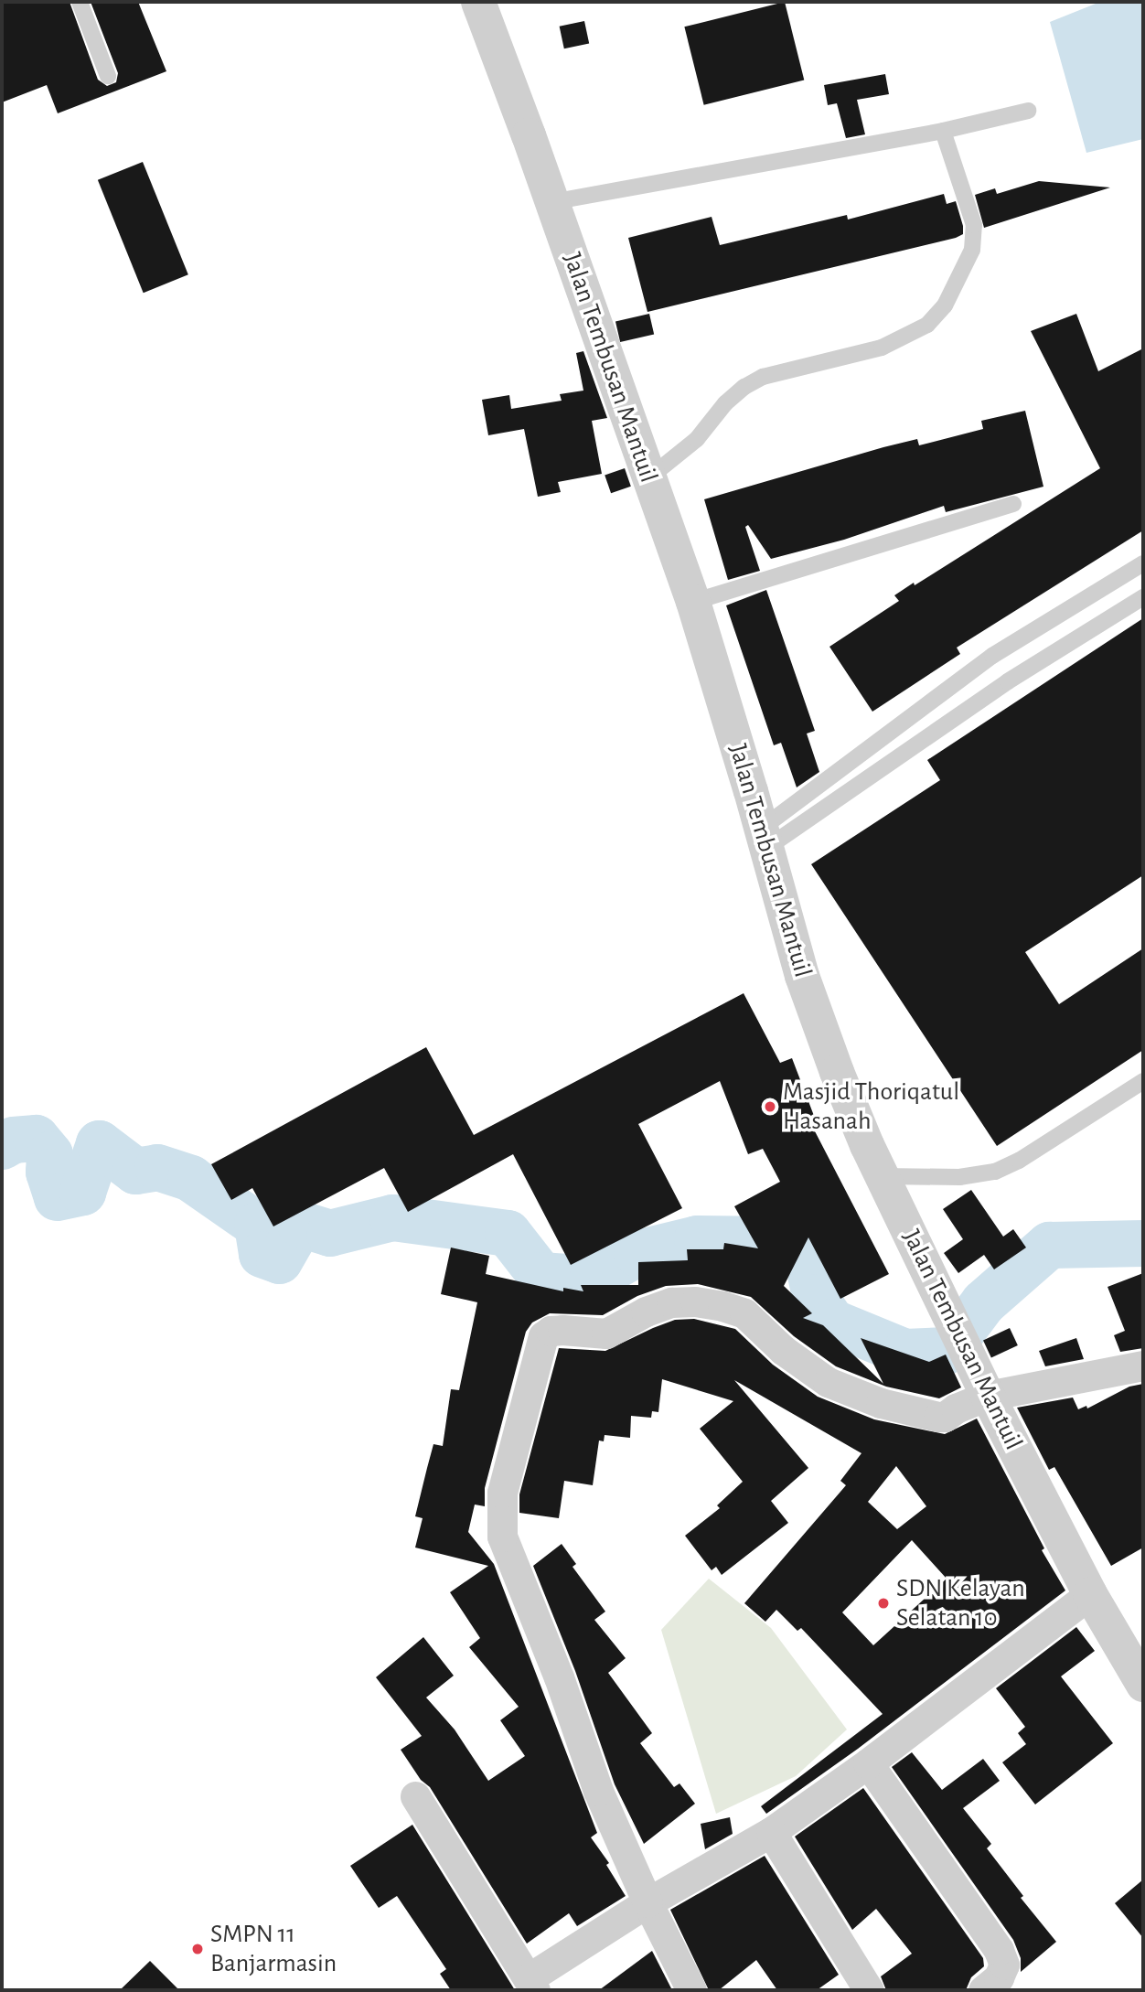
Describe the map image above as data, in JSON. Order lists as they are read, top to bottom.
{
  "streets": {
    "street": ["Jalan Tembusan Mantuil"]
  },
  "places": ["Masjid Thoriqatul Hasanah", "SDN Kelayan Selatan 10", "SMPN 11 Banjarmasin"]
}
